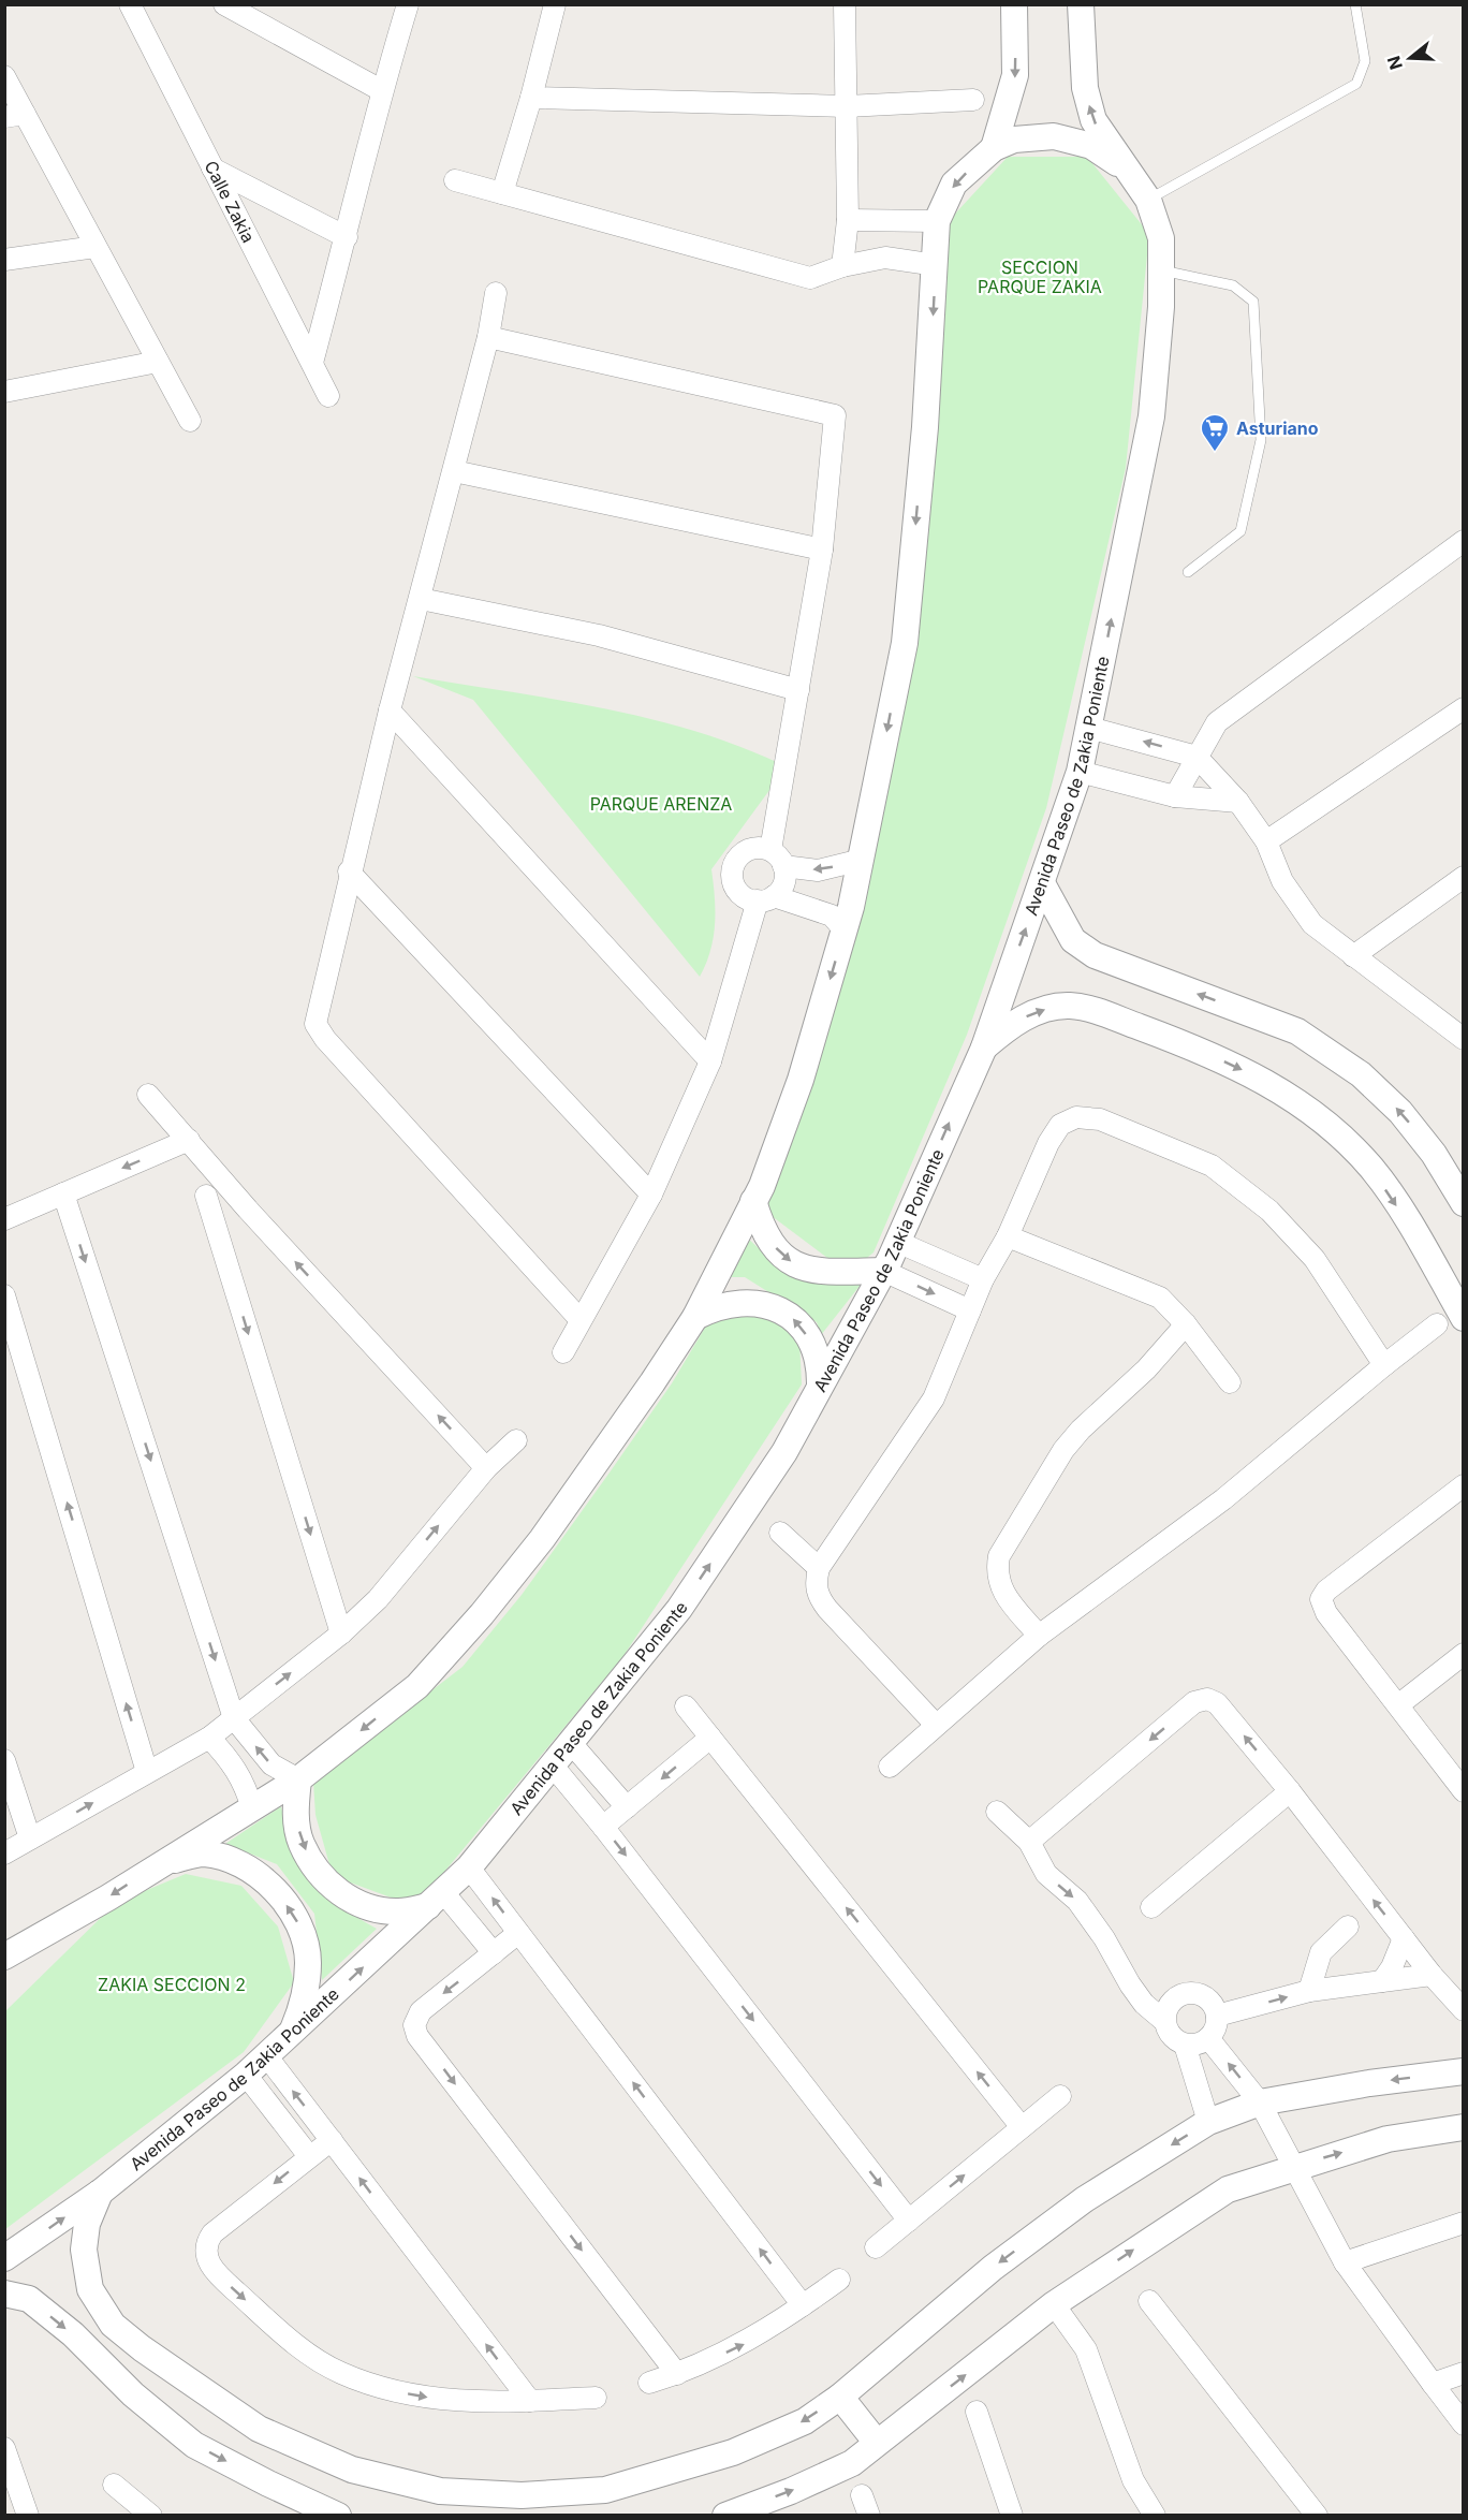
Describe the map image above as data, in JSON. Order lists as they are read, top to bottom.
{
  "streets": {
    "street": ["Calle Zakia", "Avenida Paseo de Zakia Poniente"]
  },
  "parks": ["SECCION PARQUE ZAKIA", "PARQUE ARENZA", "ZAKIA SECCION 2"],
  "places": {
    "supermarket": ["Asturiano"]
  },
  "north": "left"
}
